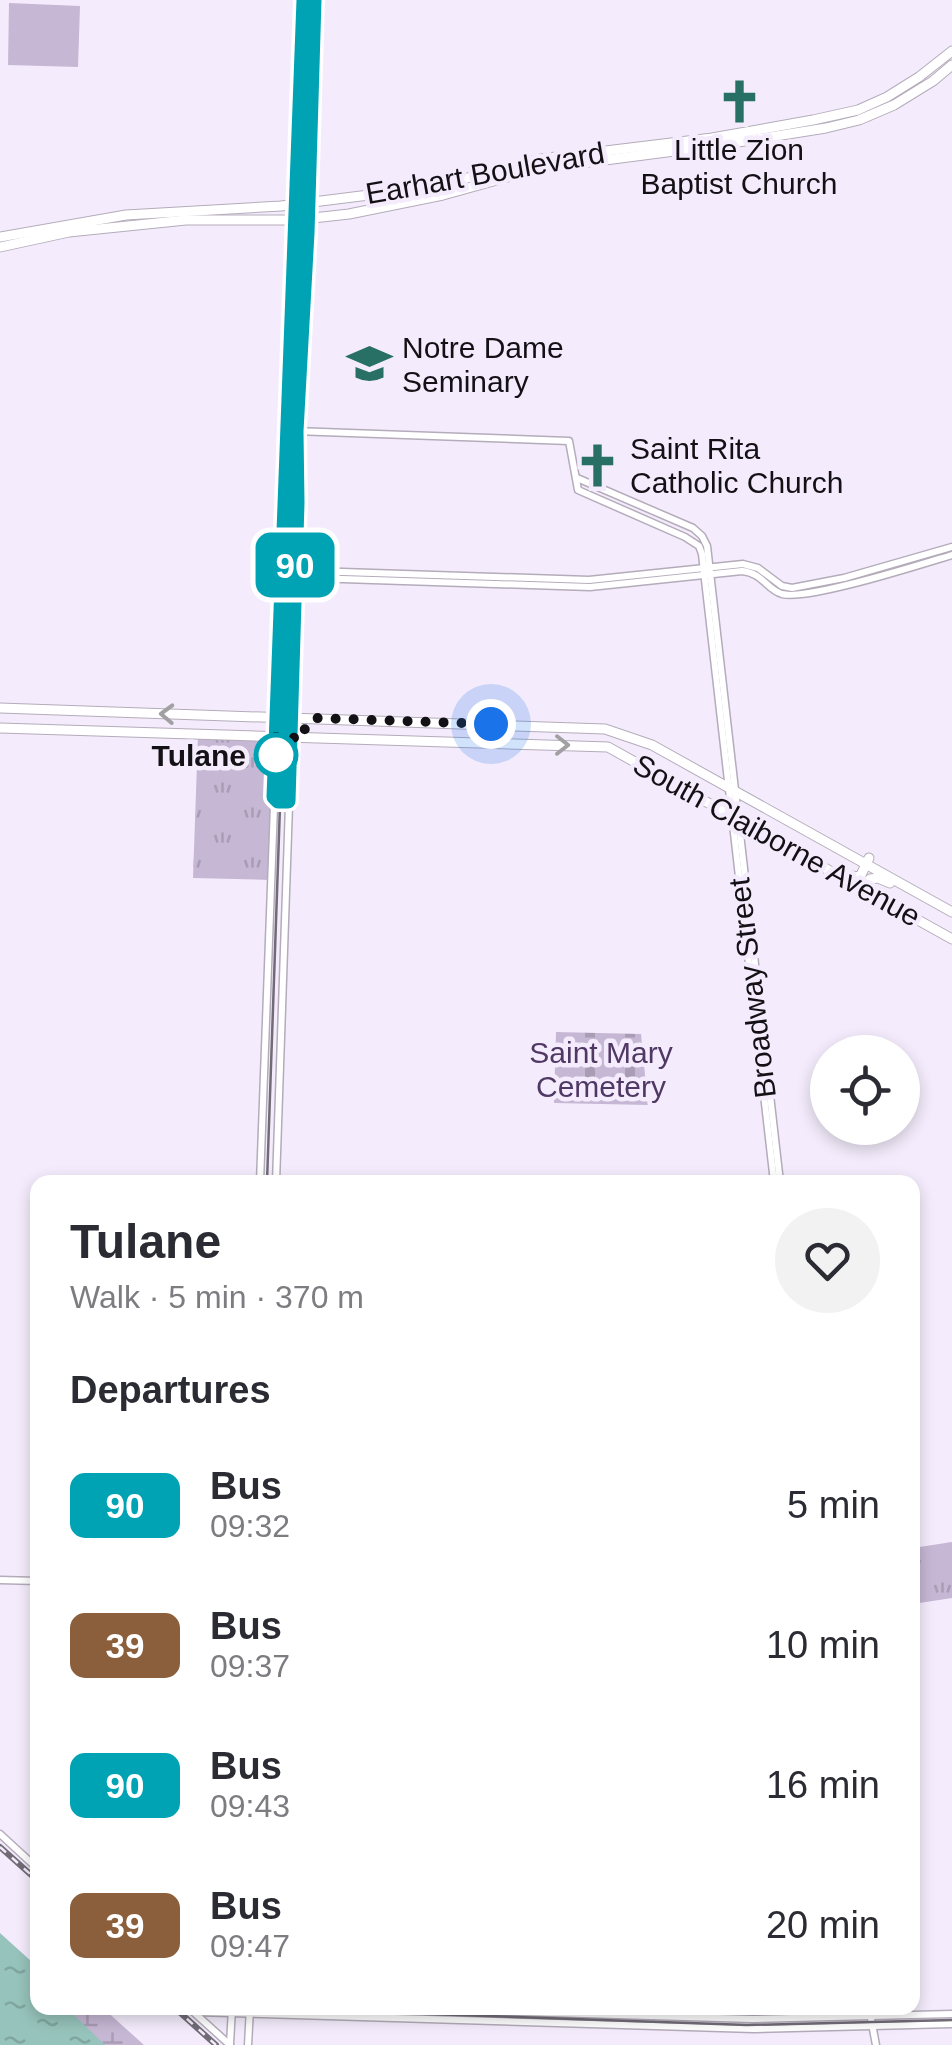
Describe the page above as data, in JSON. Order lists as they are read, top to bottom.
{
  "streets": {
    "main road": ["Earhart Boulevard", "South Claiborne Avenue", "Broadway Street"]
  },
  "crossings": [
    ["South Claiborne Avenue", "Broadway Street"]
  ],
  "parks": ["Saint Mary Cemetery"],
  "places": {
    "church": ["Little Zion Baptist Church", "Saint Rita Catholic Church"],
    "school or university": ["Notre Dame Seminary"],
    "other": ["Tulane"]
  },
  "lines": ["bus line 90"],
  "page": {
    "on_map": "90",
    "heading": [
      ["Tulane", "Walk · 5 min · 370 m"],
      "Departures"
    ],
    "list": [
      {
        "mark": "90",
        "name": "Bus",
        "note": "09:32",
        "value": "5 min"
      },
      {
        "mark": "39",
        "name": "Bus",
        "note": "09:37",
        "value": "10 min"
      },
      {
        "mark": "90",
        "name": "Bus",
        "note": "09:43",
        "value": "16 min"
      },
      {
        "mark": "39",
        "name": "Bus",
        "note": "09:47",
        "value": "20 min"
      }
    ]
  }
}
